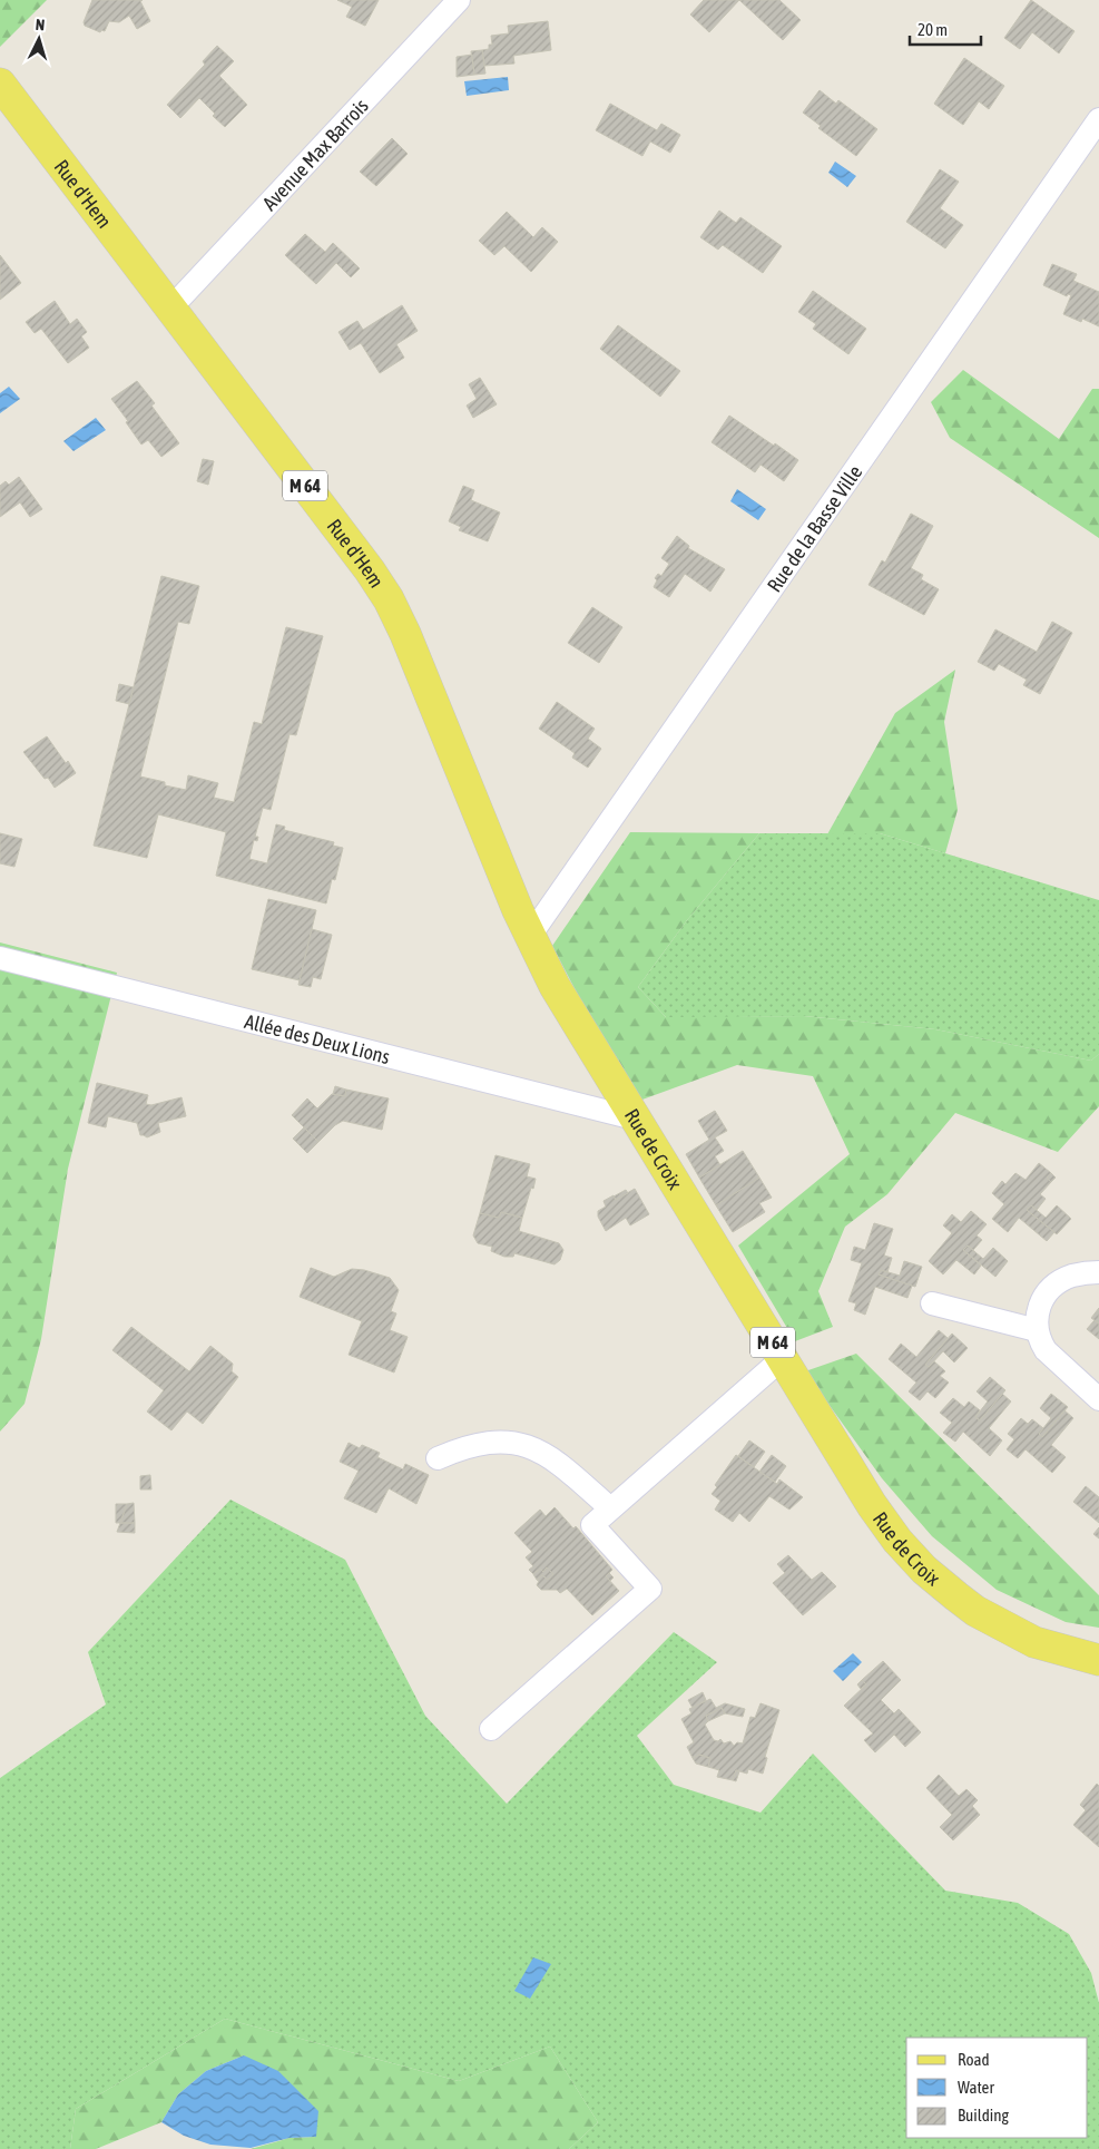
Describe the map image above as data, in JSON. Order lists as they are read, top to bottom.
{
  "streets": {
    "main road": ["Rue d'Hem", "M 64", "Rue de Croix"],
    "street": ["Avenue Max Barrois", "Rue de la Basse Ville", "Allée des Deux Lions"]
  },
  "crossings": [
    ["Avenue Max Barrois", "Rue d'Hem"],
    ["Rue d'Hem", "Rue de la Basse Ville"],
    ["Rue d'Hem", "Rue de Croix"],
    ["Rue de la Basse Ville", "Rue de Croix"],
    ["Allée des Deux Lions", "Rue de Croix"]
  ],
  "legend": ["Road", "Water", "Building"],
  "scale_bar": "20 m",
  "north": "top"
}
